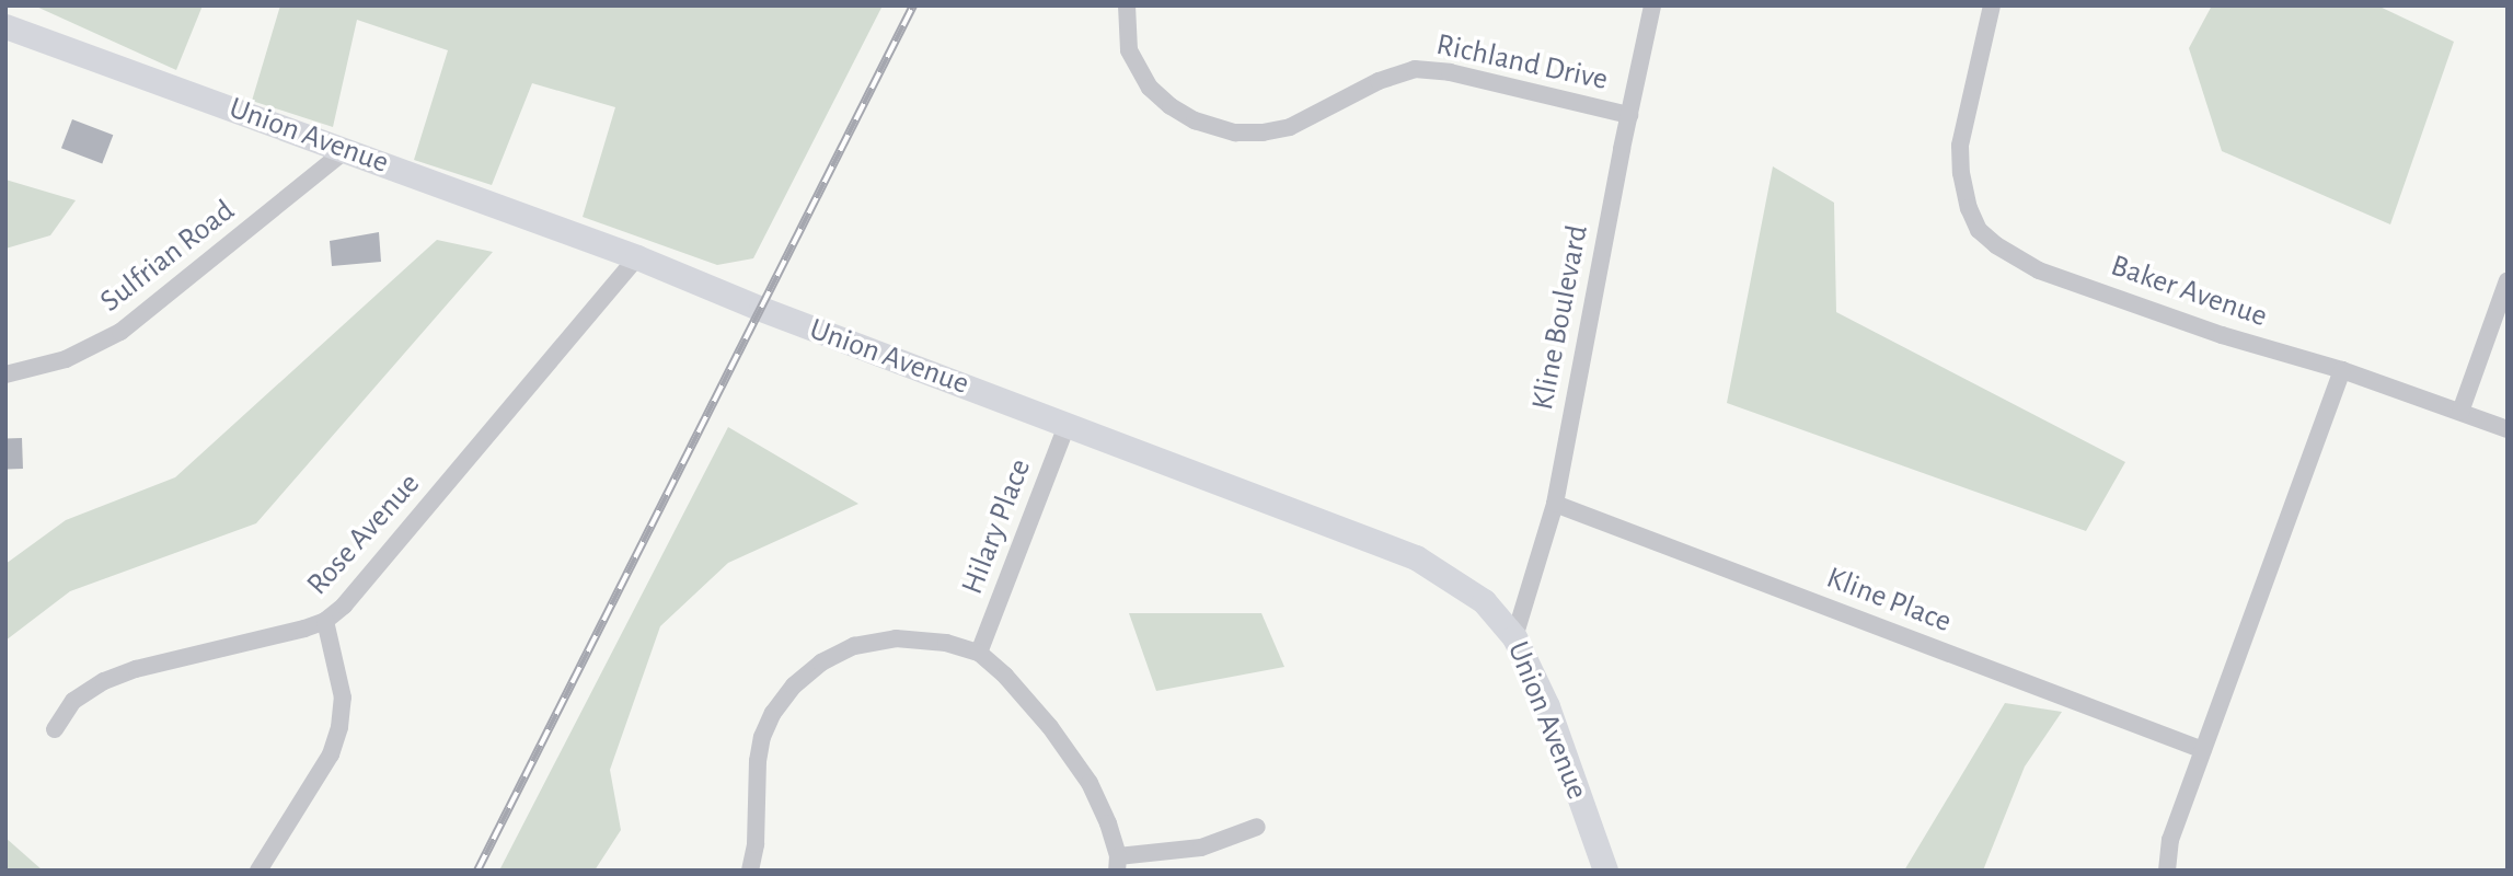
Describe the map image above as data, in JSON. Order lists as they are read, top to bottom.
{
  "streets": {
    "main road": ["Union Avenue"],
    "street": [
      "Richland Drive",
      "Sulfrian Road",
      "Baker Avenue",
      "Kline Boulevard",
      "Hilary Place",
      "Rose Avenue",
      "Kline Place"
    ]
  },
  "crossings": [
    ["Richland Drive", "Kline Boulevard"],
    ["Union Avenue", "Sulfrian Road"],
    ["Union Avenue", "Kline Boulevard"],
    ["Union Avenue", "Hilary Place"],
    ["Union Avenue", "Rose Avenue"],
    ["Kline Boulevard", "Kline Place"]
  ]
}
